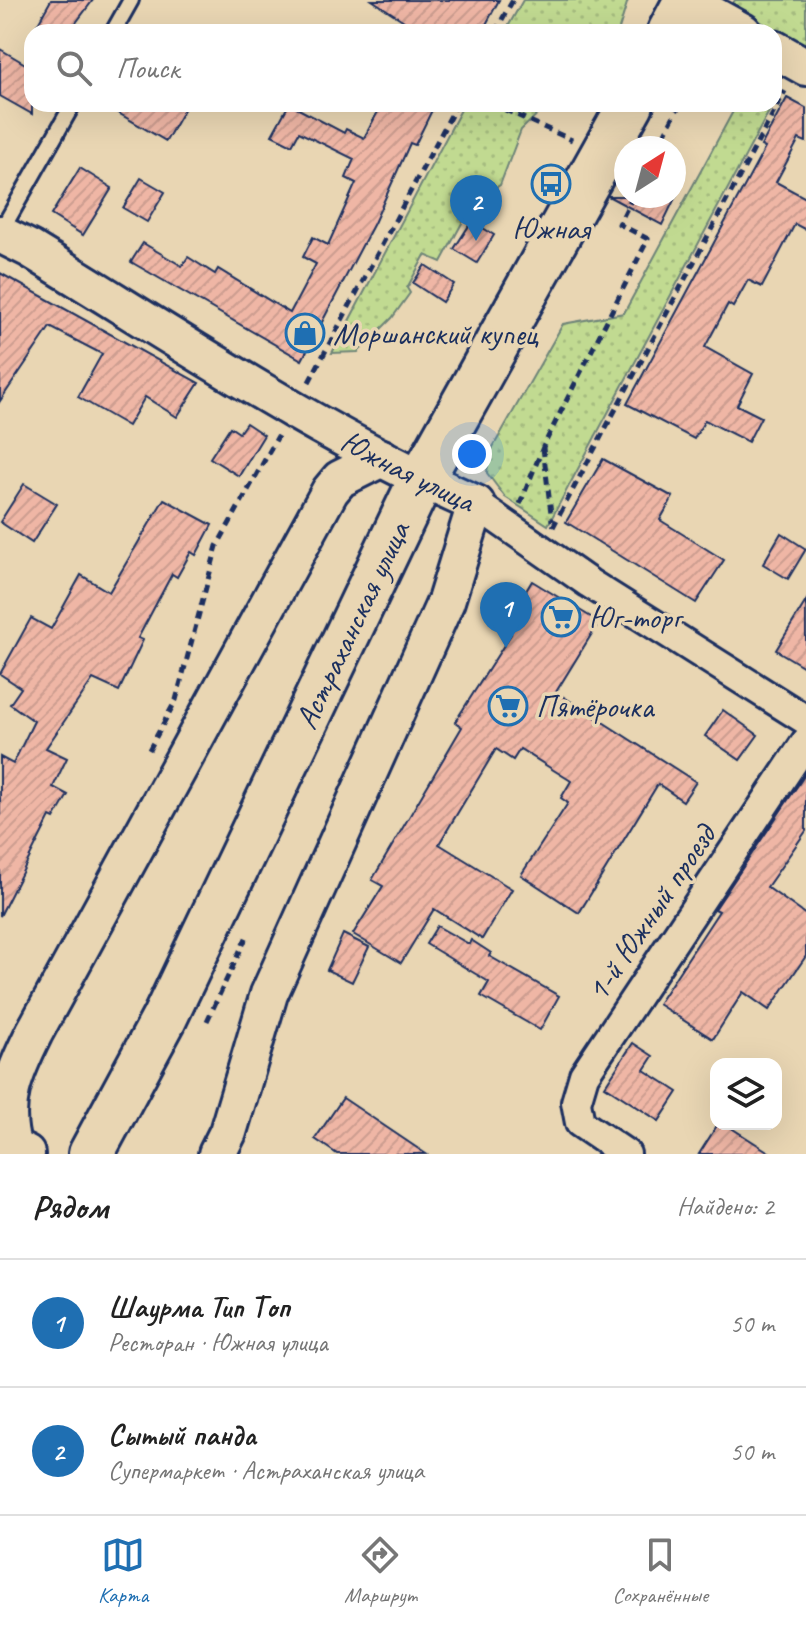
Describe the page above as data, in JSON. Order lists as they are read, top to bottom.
{
  "streets": {
    "main road": ["Астраханская улица"],
    "street": ["Южная улица", "1-й Южный проезд"]
  },
  "crossings": [
    ["Южная улица", "Астраханская улица"]
  ],
  "places": {
    "bus stop": ["Южная"],
    "shop": ["Моршанский купец"],
    "supermarket": ["Юг-торг", "Пятёрочка"]
  },
  "north": "top right",
  "page": {
    "search": "Поиск",
    "pins": ["2", "1"],
    "heading": ["Рядом", "Найдено: 2"],
    "list": [
      {
        "mark": "1",
        "name": "Шаурма Тип Топ",
        "note": "Ресторан · Южная улица",
        "value": "50 m"
      },
      {
        "mark": "2",
        "name": "Сытый панда",
        "note": "Супермаркет · Астраханская улица",
        "value": "50 m"
      }
    ],
    "nav": ["Карта", "Маршрут", "Сохранённые"]
  }
}
